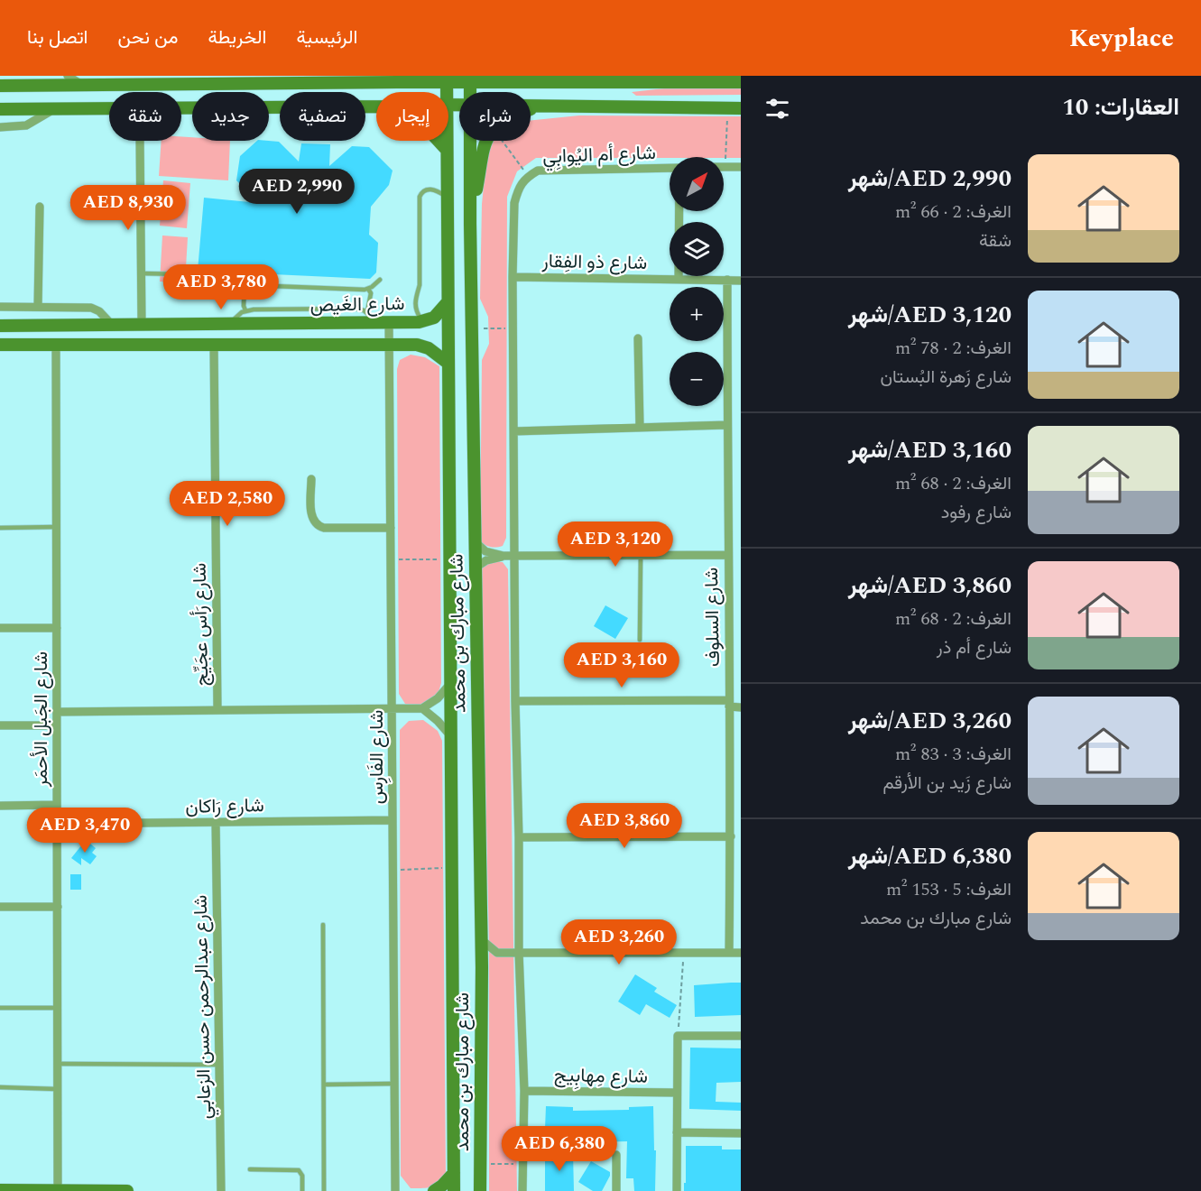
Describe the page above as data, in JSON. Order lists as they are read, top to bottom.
{
  "streets": {
    "main road": ["شارع الغَيص", "شارع مبارك بن محمد"],
    "street": [
      "شارع أم اليُوابِي",
      "شارع ذو الفِقار",
      "شارع السلوف",
      "شارع رَأس عجَيِّج",
      "شارع الجَبل الأحمَر",
      "شارع الفَارِس",
      "شارع رَاكان",
      "شارع عبدالرحمن حسن الزعابي",
      "شارع مِهابِيج"
    ]
  },
  "crossings": [
    ["شارع أم اليُوابِي", "شارع ذو الفِقار"],
    ["شارع أم اليُوابِي", "شارع مِهابِيج"],
    ["شارع ذو الفِقار", "شارع السلوف"],
    ["شارع الغَيص", "شارع رَأس عجَيِّج"],
    ["شارع الغَيص", "شارع مبارك بن محمد"],
    ["شارع الغَيص", "شارع الجَبل الأحمَر"],
    ["شارع الغَيص", "شارع الفَارِس"],
    ["شارع الجَبل الأحمَر", "شارع رَاكان"],
    ["شارع الفَارِس", "شارع رَاكان"],
    ["شارع رَاكان", "شارع عبدالرحمن حسن الزعابي"]
  ],
  "north": "top right",
  "page": {
    "header": "Keyplace",
    "nav": [
      "الرئيسية",
      "الخريطة",
      "من نحن",
      "اتصل بنا"
    ],
    "heading": "العقارات: 10",
    "chip": [
      "شراء",
      "إيجار",
      "تصفية",
      "جديد",
      "شقة"
    ],
    "list": [
      {
        "name": "AED 2,990/شهر",
        "note": "الغرف: 2 · 66 m² · شقة"
      },
      {
        "name": "AED 3,120/شهر",
        "note": "الغرف: 2 · 78 m² · شارع زَهرة البُستان"
      },
      {
        "name": "AED 3,160/شهر",
        "note": "الغرف: 2 · 68 m² · شارع رفود"
      },
      {
        "name": "AED 3,860/شهر",
        "note": "الغرف: 2 · 68 m² · شارع أم ذر"
      },
      {
        "name": "AED 3,260/شهر",
        "note": "الغرف: 3 · 83 m² · شارع زَيد بن الأرقم"
      },
      {
        "name": "AED 6,380/شهر",
        "note": "الغرف: 5 · 153 m² · شارع مبارك بن محمد"
      }
    ],
    "map_buttons": ["+", "−"],
    "price": [
      "AED 2,990",
      "AED 8,930",
      "AED 3,780",
      "AED 2,580",
      "AED 3,120",
      "AED 3,160",
      "AED 3,860",
      "AED 3,470",
      "AED 3,260",
      "AED 6,380"
    ]
  }
}
